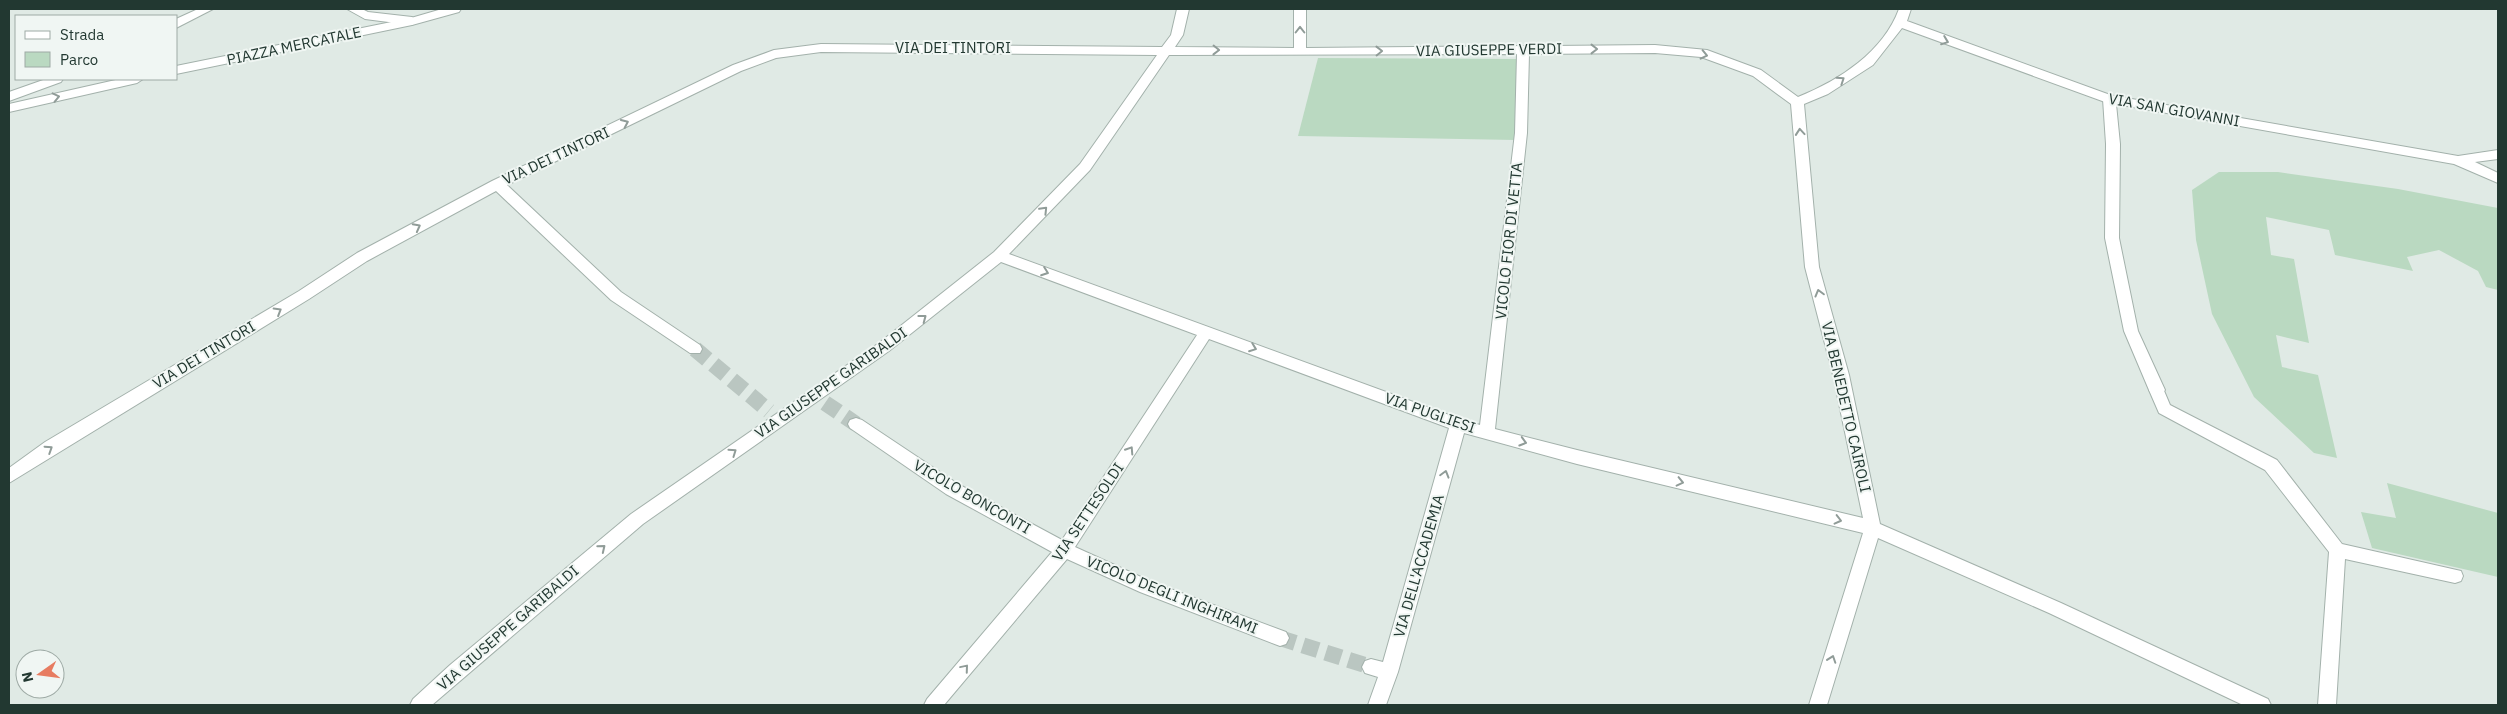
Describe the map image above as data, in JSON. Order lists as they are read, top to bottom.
{
  "streets": {
    "street": [
      "PIAZZA MERCATALE",
      "VIA DEI TINTORI",
      "VIA GIUSEPPE VERDI",
      "VIA SAN GIOVANNI",
      "VICOLO FIOR DI VETTA",
      "VIA GIUSEPPE GARIBALDI",
      "VIA BENEDETTO CAIROLI",
      "VIA PUGLIESI",
      "VICOLO BONCONTI",
      "VIA SETTESOLDI",
      "VIA DELL'ACCADEMIA",
      "VICOLO DEGLI INGHIRAMI"
    ]
  },
  "crossings": [
    ["VIA DEI TINTORI", "VIA GIUSEPPE VERDI"],
    ["VIA DEI TINTORI", "VIA GIUSEPPE GARIBALDI"],
    ["VIA GIUSEPPE VERDI", "VICOLO FIOR DI VETTA"],
    ["VIA GIUSEPPE VERDI", "VIA GIUSEPPE GARIBALDI"],
    ["VIA GIUSEPPE VERDI", "VIA BENEDETTO CAIROLI"],
    ["VICOLO FIOR DI VETTA", "VIA PUGLIESI"],
    ["VIA GIUSEPPE GARIBALDI", "VIA PUGLIESI"],
    ["VIA BENEDETTO CAIROLI", "VIA PUGLIESI"],
    ["VIA PUGLIESI", "VIA SETTESOLDI"],
    ["VIA PUGLIESI", "VIA DELL'ACCADEMIA"],
    ["VICOLO BONCONTI", "VIA SETTESOLDI"],
    ["VICOLO BONCONTI", "VICOLO DEGLI INGHIRAMI"],
    ["VIA SETTESOLDI", "VICOLO DEGLI INGHIRAMI"]
  ],
  "one_way": [
    "VIA DEI TINTORI",
    "VIA GIUSEPPE VERDI",
    "VIA GIUSEPPE GARIBALDI",
    "VIA BENEDETTO CAIROLI",
    "VIA PUGLIESI",
    "VIA SETTESOLDI",
    "VIA DELL'ACCADEMIA"
  ],
  "legend": ["Strada", "Parco"],
  "north": "left"
}
